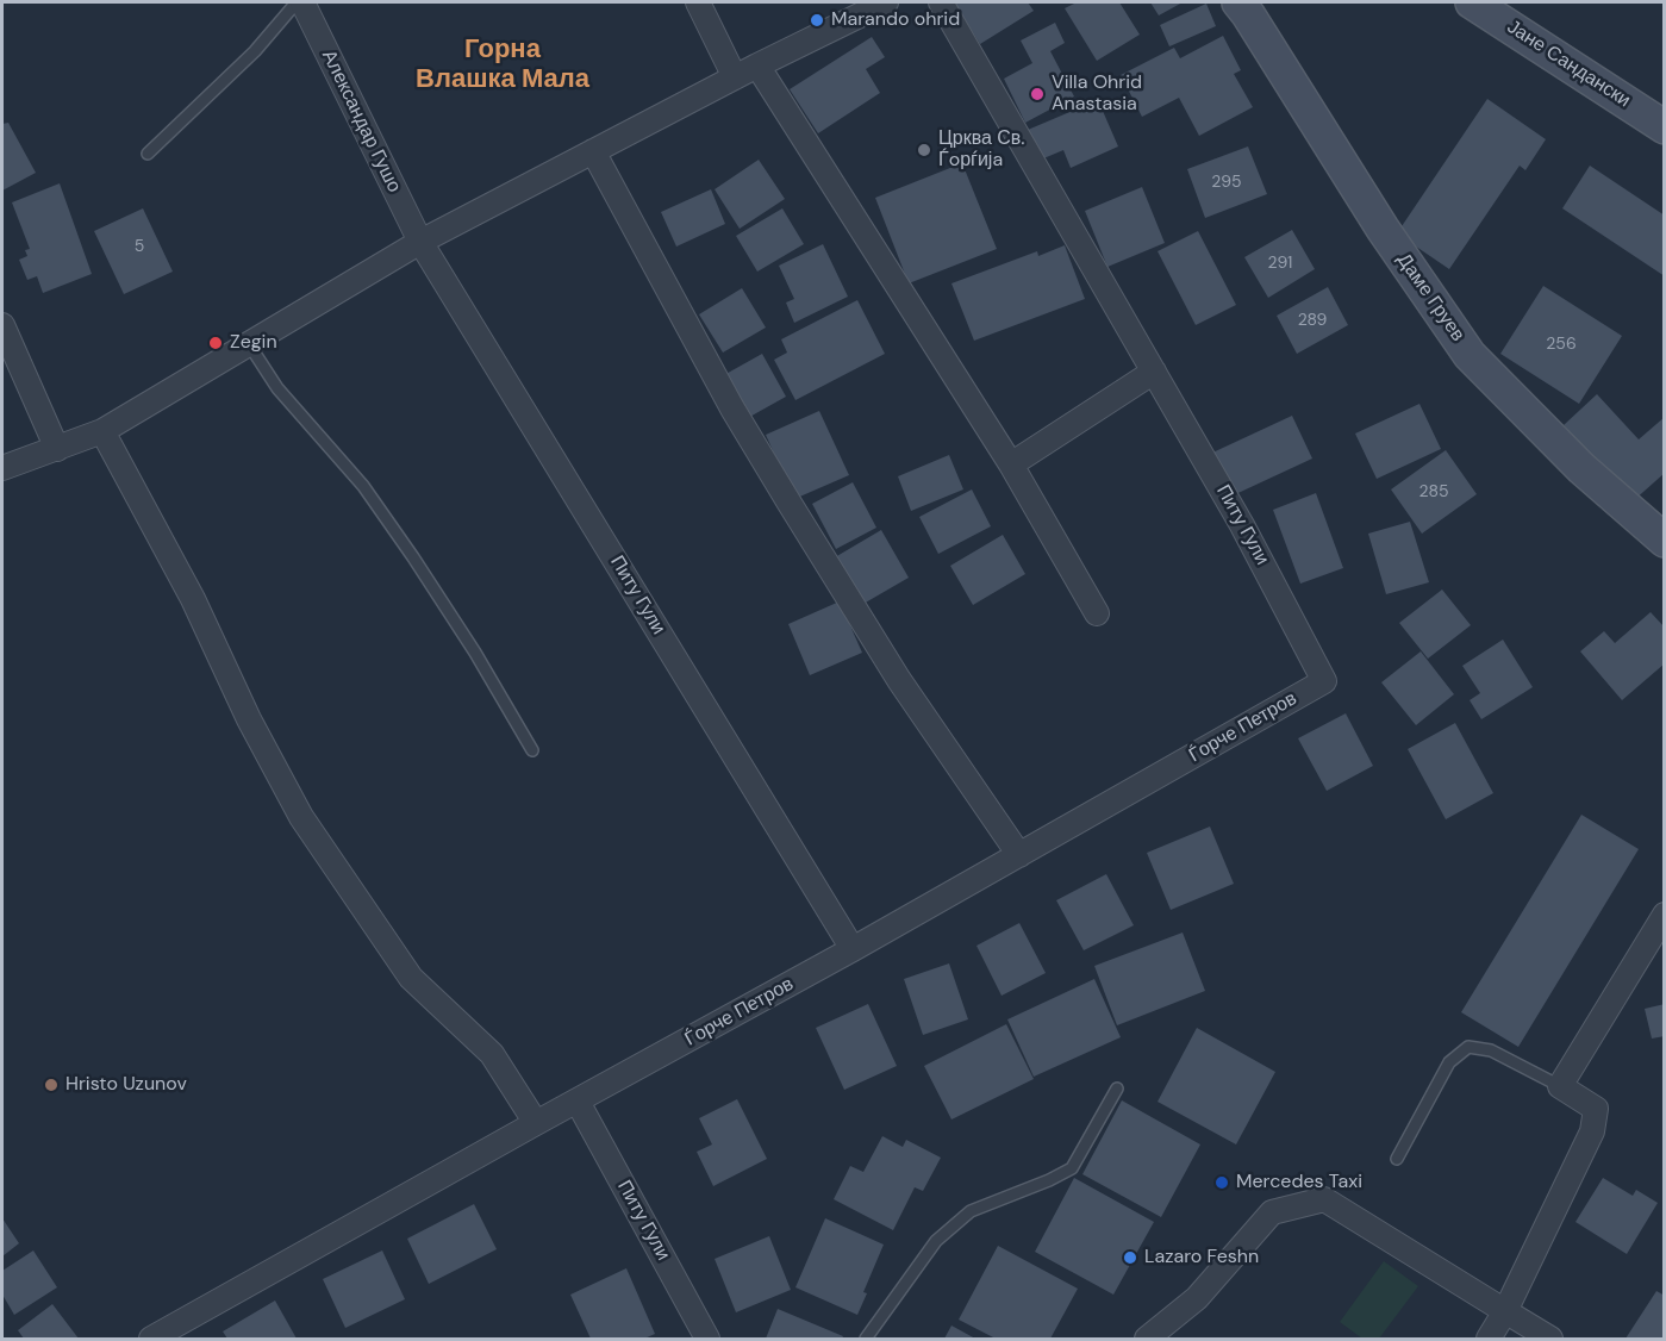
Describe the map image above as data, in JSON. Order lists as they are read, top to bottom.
{
  "streets": {
    "street": [
      "Јане Сандански",
      "Александар Гушо",
      "Даме Груев",
      "Питу Гули",
      "Ѓорче Петров"
    ]
  },
  "crossings": [
    ["Александар Гушо", "Питу Гули"],
    ["Питу Гули", "Ѓорче Петров"]
  ],
  "districts": ["Горна Влашка Мала"],
  "places": [
    "Marando ohrid",
    "Villa Ohrid Anastasia",
    "Црква Св. Ѓoрѓијa",
    "Zegin",
    "Hristo Uzunov",
    "Mercedes Taxi",
    "Lazaro Feshn"
  ],
  "house_numbers": [
    "295",
    "5",
    "291",
    "289",
    "256",
    "285"
  ]
}
